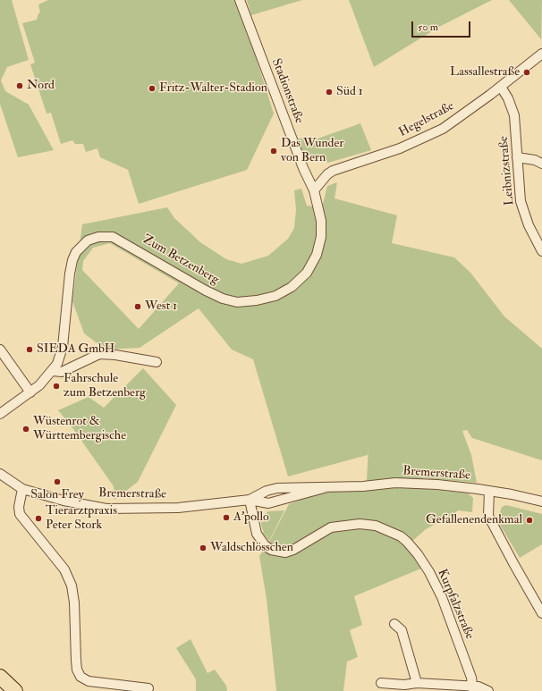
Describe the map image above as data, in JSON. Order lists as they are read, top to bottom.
{
  "streets": {
    "street": [
      "Stadionstraße",
      "Hegelstraße",
      "Leibnizstraße",
      "Zum Betzenberg",
      "Bremerstraße",
      "Kurpfalzstraße"
    ]
  },
  "crossings": [
    ["Stadionstraße", "Hegelstraße"],
    ["Stadionstraße", "Zum Betzenberg"],
    ["Hegelstraße", "Leibnizstraße"],
    ["Hegelstraße", "Zum Betzenberg"],
    ["Bremerstraße", "Kurpfalzstraße"]
  ],
  "places": [
    "Lassallestraße",
    "Nord",
    "Fritz-Walter-Stadion",
    "Süd 1",
    "Das Wunder von Bern",
    "West 1",
    "SIEDA GmbH",
    "Fahrschule zum Betzenberg",
    "Wüstenrot & Württembergische",
    "Salon Frey",
    "A'pollo",
    "Tierarztpraxis Peter Stork",
    "Gefallenendenkmal",
    "Waldschlösschen"
  ],
  "scale_bar": "50 m"
}
